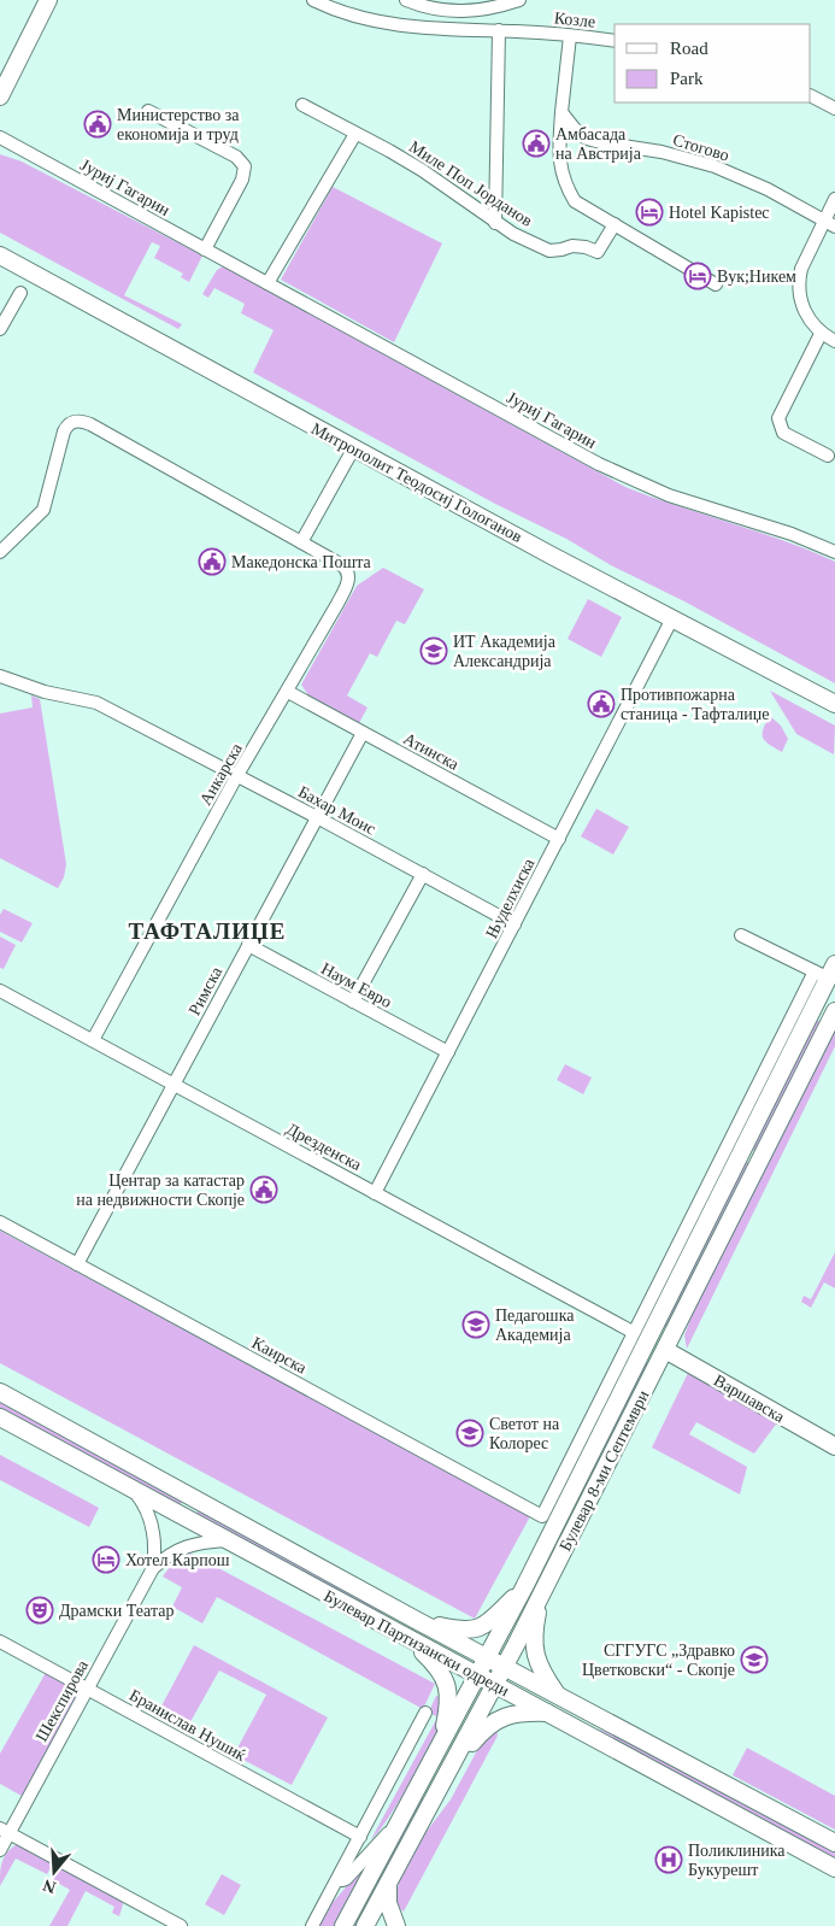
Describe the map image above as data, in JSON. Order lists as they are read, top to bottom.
{
  "streets": {
    "street": [
      "Козле",
      "Стогово",
      "Миле Поп Јорданов",
      "Јуриј Гагарин",
      "Митрополит Теодосиј Гологанов",
      "Атинска",
      "Анкарска",
      "Бахар Моис",
      "Њуделхиска",
      "Наум Евро",
      "Римска",
      "Дрезденска",
      "Каирска",
      "Варшавска",
      "Булевар 8-ми Септември",
      "Булевар Партизански одреди",
      "Шекспирова",
      "Бранислав Нушиќ"
    ]
  },
  "crossings": [
    ["Митрополит Теодосиј Гологанов", "Њуделхиска"],
    ["Атинска", "Анкарска"],
    ["Атинска", "Њуделхиска"],
    ["Атинска", "Римска"],
    ["Анкарска", "Бахар Моис"],
    ["Анкарска", "Дрезденска"],
    ["Бахар Моис", "Њуделхиска"],
    ["Бахар Моис", "Римска"],
    ["Њуделхиска", "Наум Евро"],
    ["Њуделхиска", "Дрезденска"],
    ["Наум Евро", "Римска"],
    ["Римска", "Дрезденска"],
    ["Римска", "Каирска"],
    ["Каирска", "Булевар 8-ми Септември"],
    ["Варшавска", "Булевар 8-ми Септември"],
    ["Булевар 8-ми Септември", "Булевар Партизански одреди"],
    ["Булевар 8-ми Септември", "Бранислав Нушиќ"],
    ["Булевар Партизански одреди", "Шекспирова"],
    ["Шекспирова", "Бранислав Нушиќ"]
  ],
  "districts": ["ТАФТАЛИЏЕ"],
  "places": {
    "public building": [
      "Министерство за економија и труд",
      "Амбасада на Австрија",
      "Македонска Пошта",
      "Противпожарна станица - Тафталиџе",
      "Центар за катастар на недвижности Скопје"
    ],
    "hotel": ["Hotel Kapistec", "Вук;Никем", "Хотел Карпош"],
    "school or university": [
      "ИТ Академија Александрија",
      "Педагошка Академија",
      "Светот на Колорес",
      "СГГУГС „Здравко Цветковски“ - Скопје"
    ],
    "theatre": ["Драмски Театар"],
    "hospital": ["Поликлиника Букурешт"]
  },
  "legend": ["Road", "Park"],
  "north": "bottom"
}
